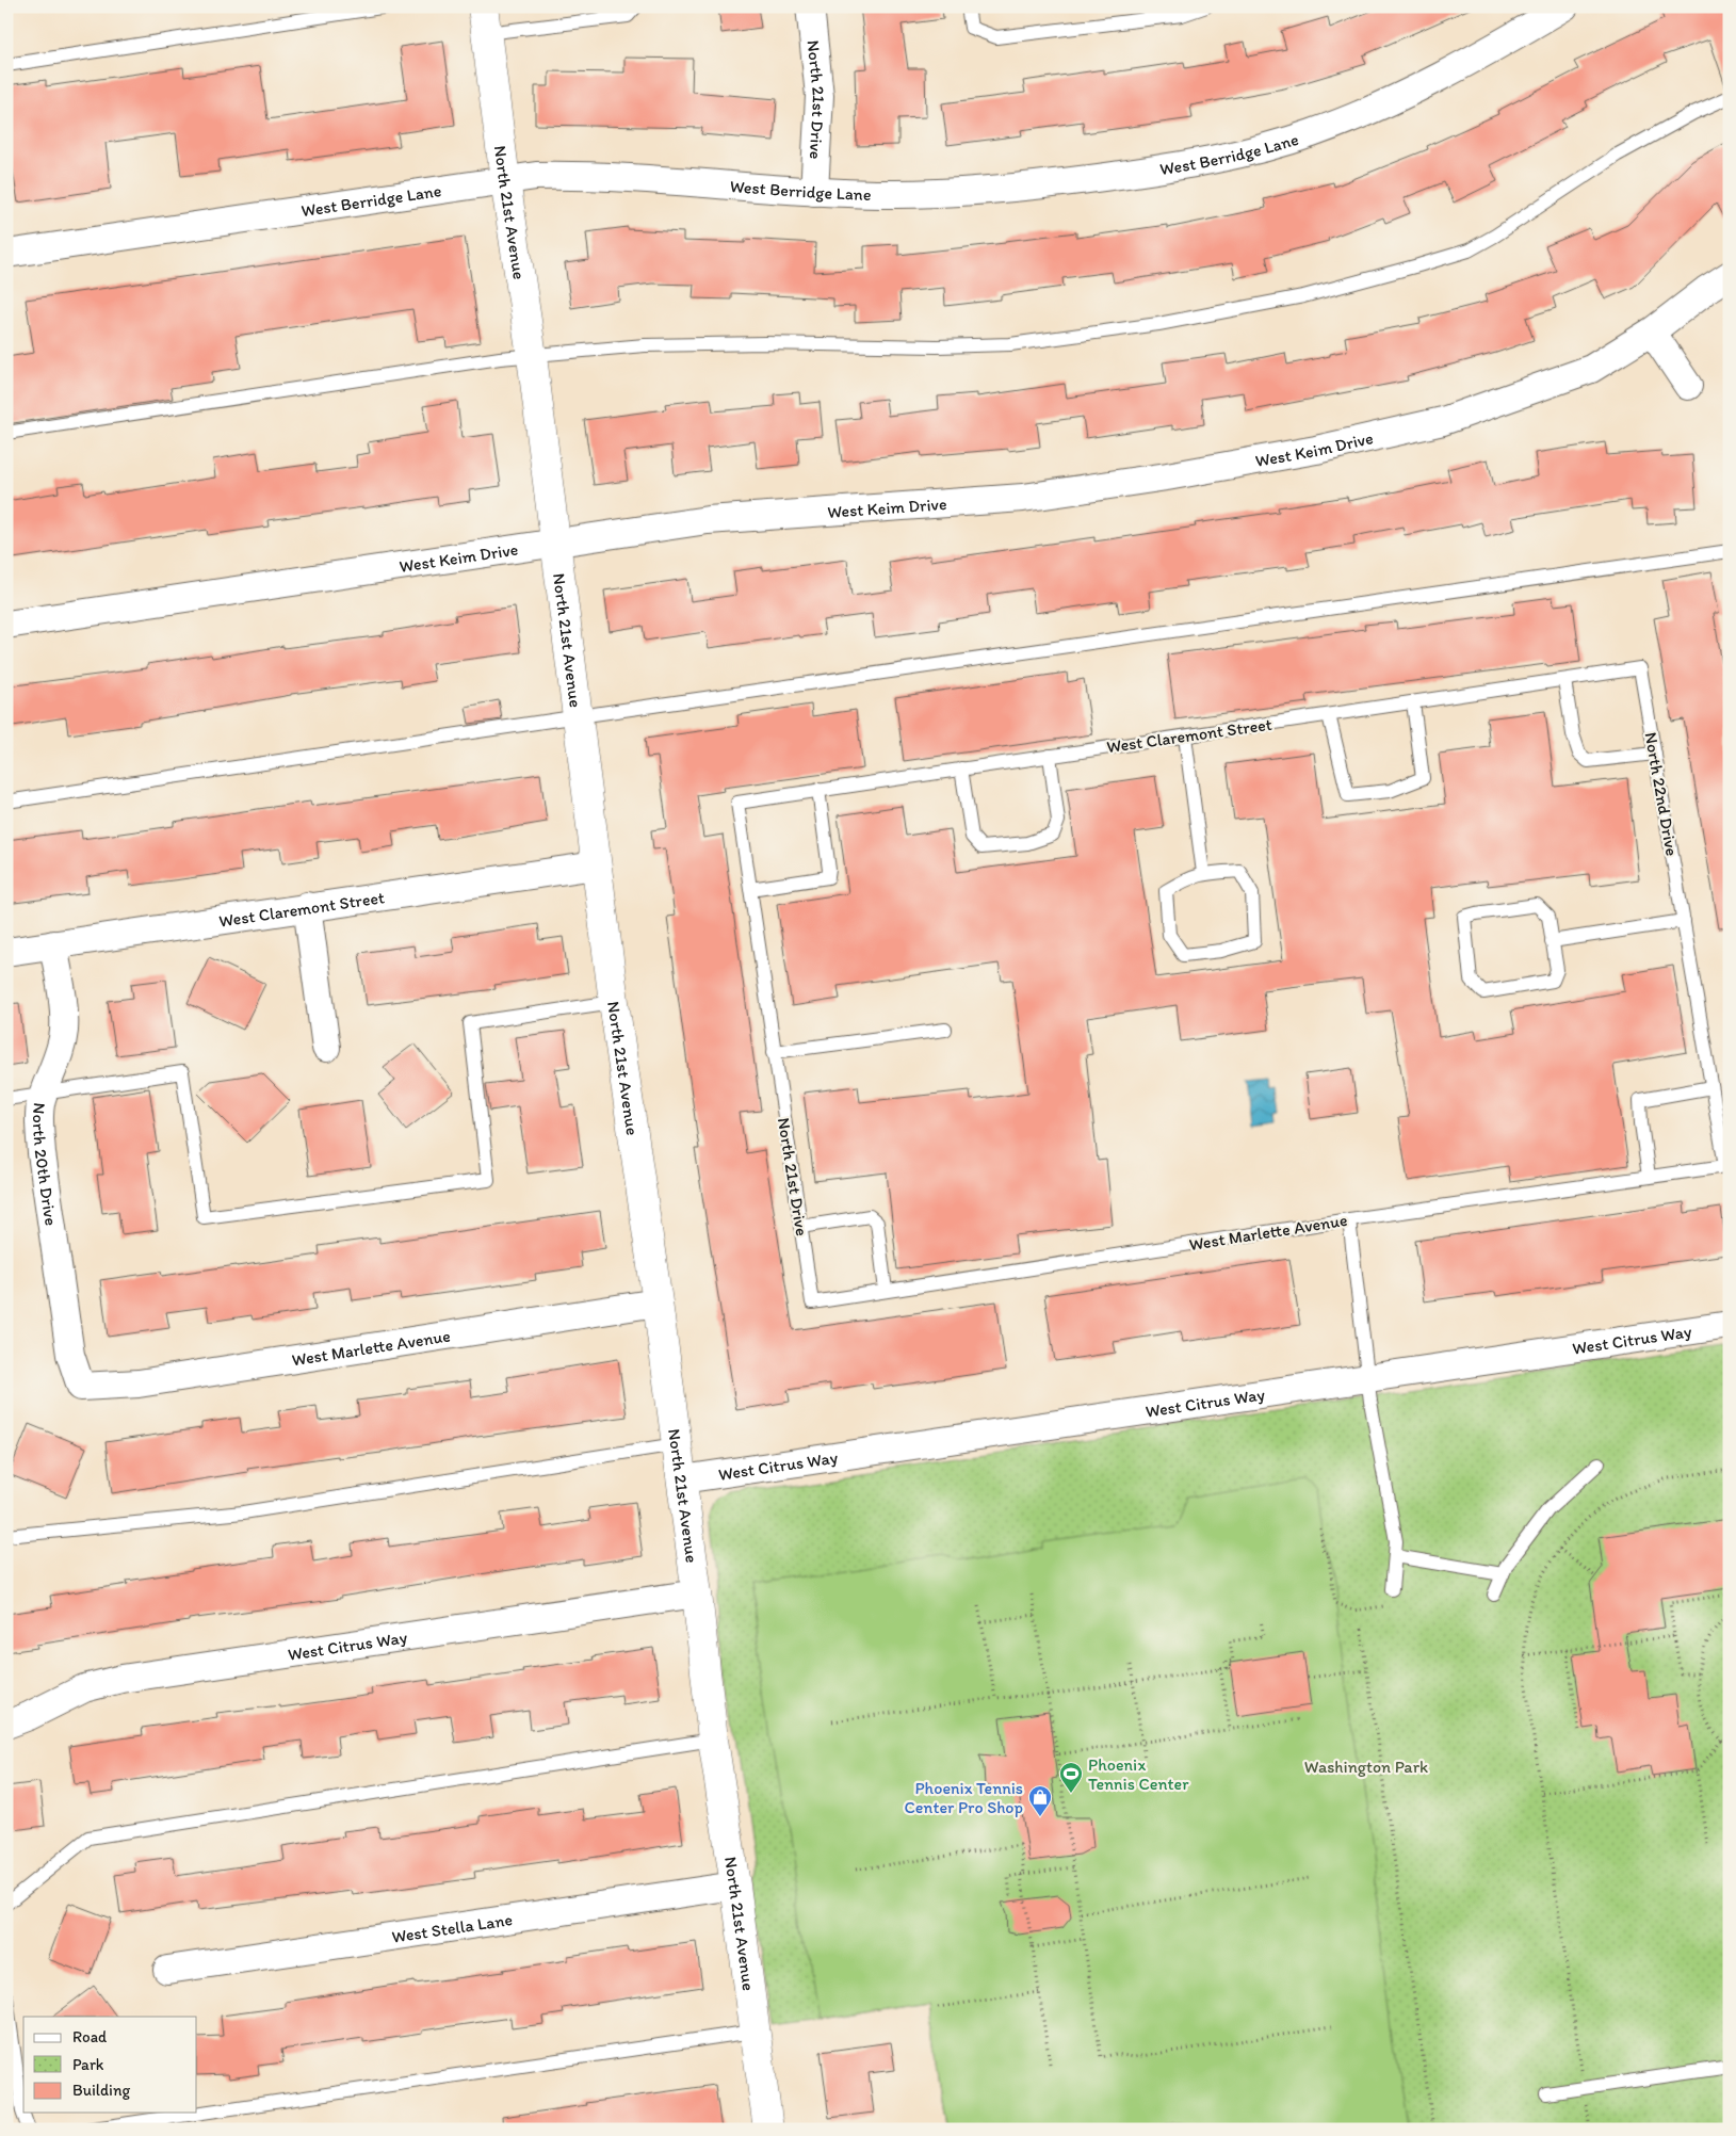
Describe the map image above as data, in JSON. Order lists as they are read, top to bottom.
{
  "streets": {
    "street": [
      "North 21st Drive",
      "West Berridge Lane",
      "North 21st Avenue",
      "West Keim Drive",
      "West Claremont Street",
      "North 20th Drive",
      "West Marlette Avenue",
      "West Citrus Way",
      "West Stella Lane"
    ],
    "lane": ["North 22nd Drive"]
  },
  "crossings": [
    ["North 21st Drive", "West Berridge Lane"],
    ["North 21st Drive", "West Claremont Street"],
    ["North 21st Drive", "West Marlette Avenue"],
    ["West Berridge Lane", "North 21st Avenue"],
    ["North 21st Avenue", "West Keim Drive"],
    ["North 21st Avenue", "West Claremont Street"],
    ["North 21st Avenue", "West Marlette Avenue"],
    ["North 21st Avenue", "West Citrus Way"],
    ["North 21st Avenue", "West Stella Lane"],
    ["West Claremont Street", "North 22nd Drive"],
    ["West Claremont Street", "North 20th Drive"],
    ["North 22nd Drive", "West Marlette Avenue"],
    ["North 20th Drive", "West Marlette Avenue"]
  ],
  "parks": ["Washington Park"],
  "places": {
    "sports": ["Phoenix Tennis Center"],
    "shop": ["Phoenix Tennis Center Pro Shop"]
  },
  "legend": ["Road", "Park", "Building"]
}
